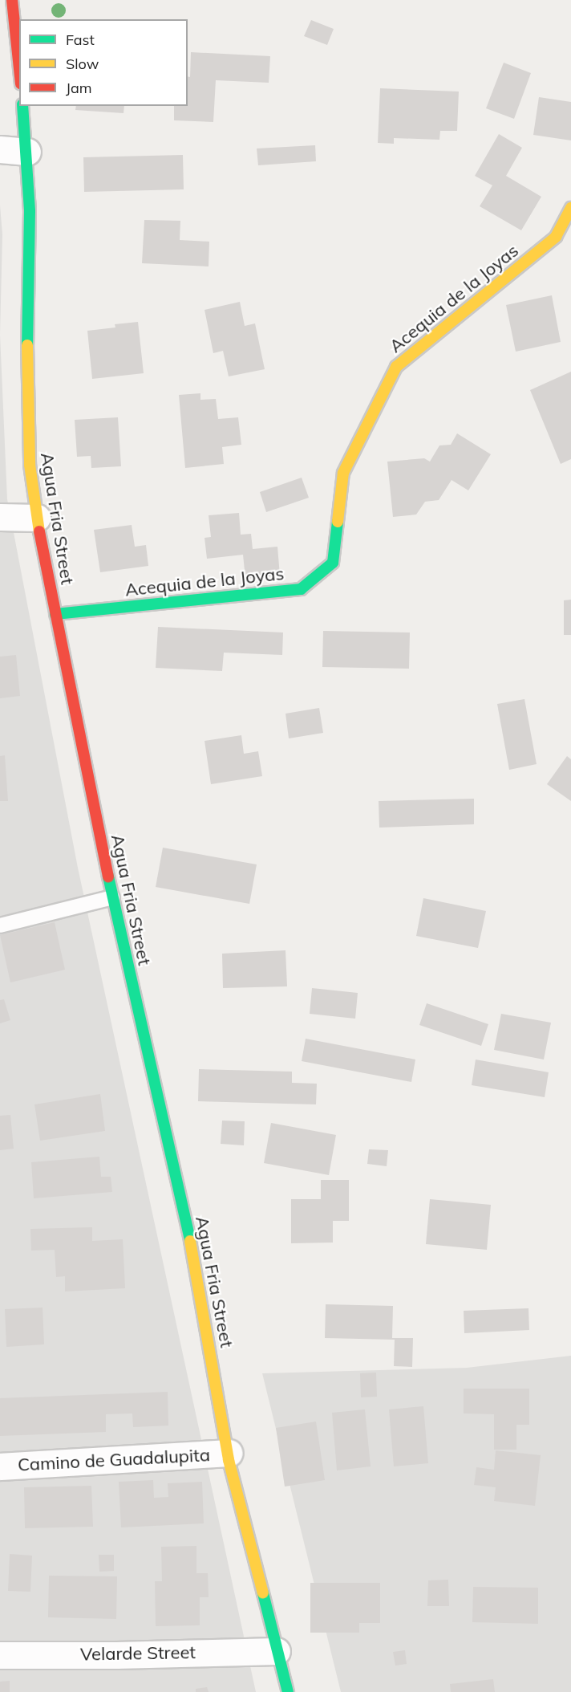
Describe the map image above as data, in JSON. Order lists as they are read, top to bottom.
{
  "streets": {
    "street": [
      "Acequia de la Joyas",
      "Agua Fria Street",
      "Camino de Guadalupita",
      "Velarde Street"
    ]
  },
  "crossings": [
    ["Acequia de la Joyas", "Agua Fria Street"],
    ["Agua Fria Street", "Camino de Guadalupita"],
    ["Agua Fria Street", "Velarde Street"]
  ],
  "legend": ["Fast", "Slow", "Jam"]
}
